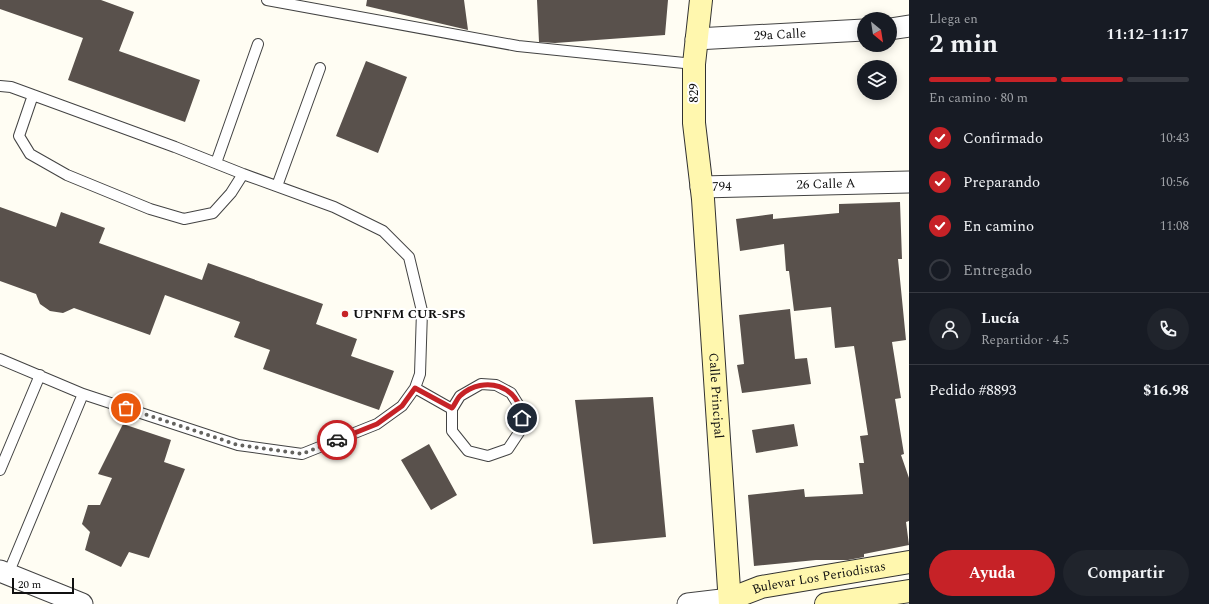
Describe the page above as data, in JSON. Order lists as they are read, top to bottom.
{
  "streets": {
    "street": [
      "29a Calle",
      "829",
      "26 Calle A",
      "794",
      "Calle Principal",
      "Bulevar Los Periodistas"
    ]
  },
  "crossings": [
    ["29a Calle", "829"],
    ["829", "794"],
    ["829", "Calle Principal"],
    ["26 Calle A", "794"],
    ["794", "Calle Principal"],
    ["Calle Principal", "Bulevar Los Periodistas"]
  ],
  "places": ["UPNFM CUR-SPS"],
  "scale_bar": "20 m",
  "north": "bottom right",
  "page": {
    "heading": ["2 min", "Llega en", "11:12–11:17"],
    "panel": [
      "Lucía",
      "Repartidor · 4.5",
      "Pedido #8893",
      "$16.98"
    ],
    "bar": "En camino · 80 m",
    "list": [
      ["Confirmado", "10:43"],
      ["Preparando", "10:56"],
      ["En camino", "11:08"],
      "Entregado"
    ],
    "buttons": ["Ayuda", "Compartir"],
    "scale": "20 m"
  }
}
